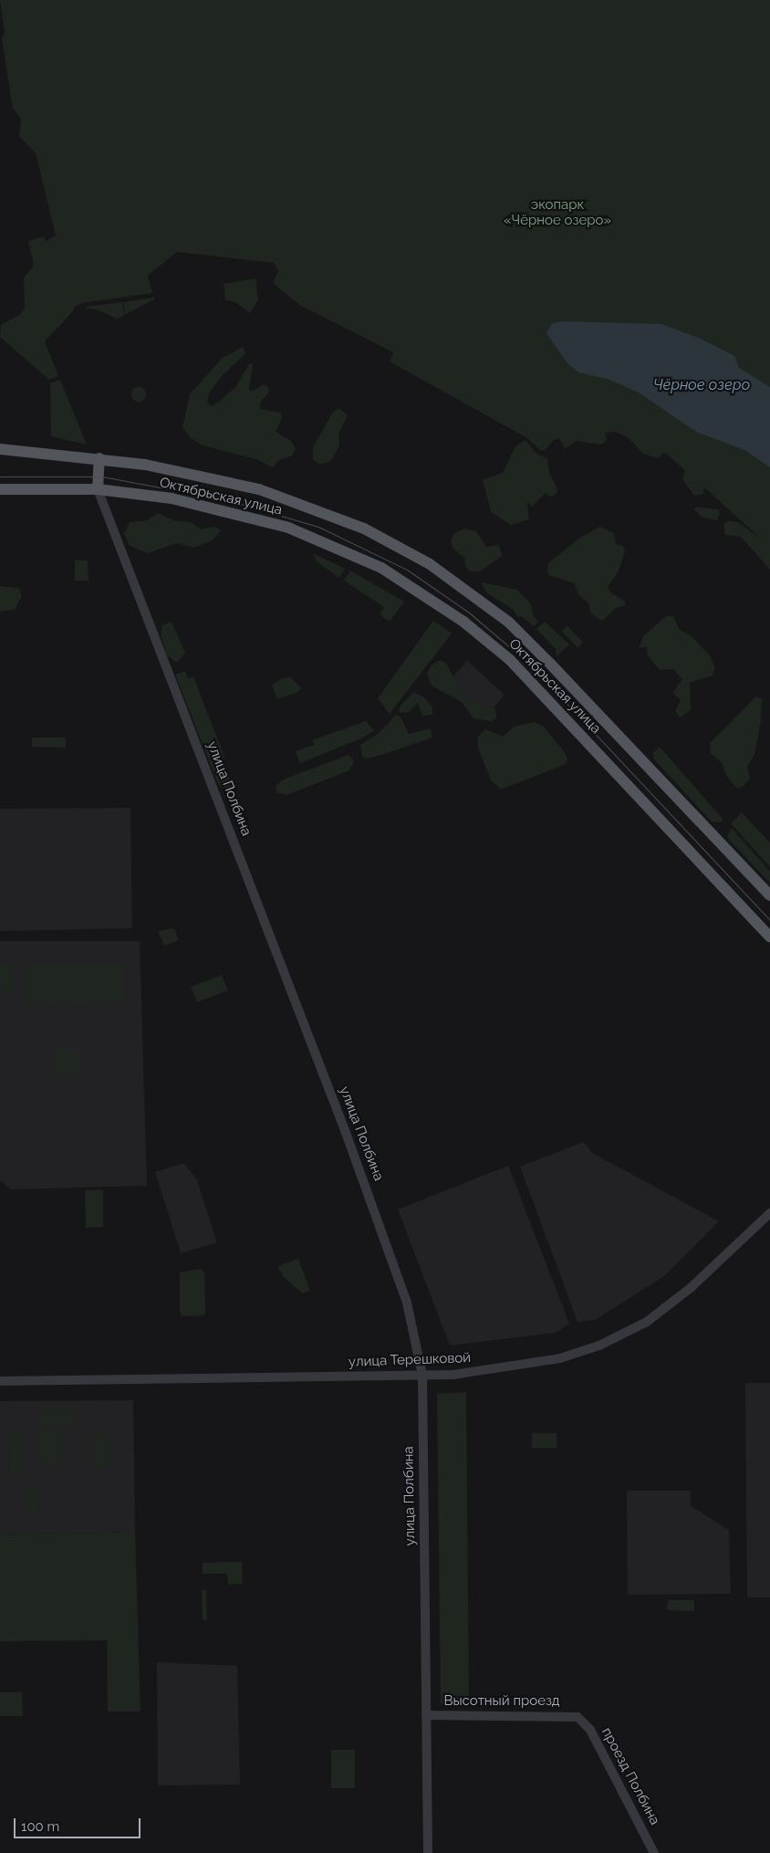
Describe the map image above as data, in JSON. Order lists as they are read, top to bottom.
{
  "streets": {
    "main road": ["Октябрьская улица", "улица Полбина"],
    "street": ["улица Терешковой", "Высотный проезд", "проезд Полбина"]
  },
  "crossings": [
    ["Октябрьская улица", "улица Полбина"],
    ["улица Полбина", "улица Терешковой"],
    ["улица Полбина", "Высотный проезд"],
    ["Высотный проезд", "проезд Полбина"]
  ],
  "water": ["Чёрное озеро"],
  "parks": ["экопарк «Чёрное озеро»"],
  "scale_bar": "100 m"
}
